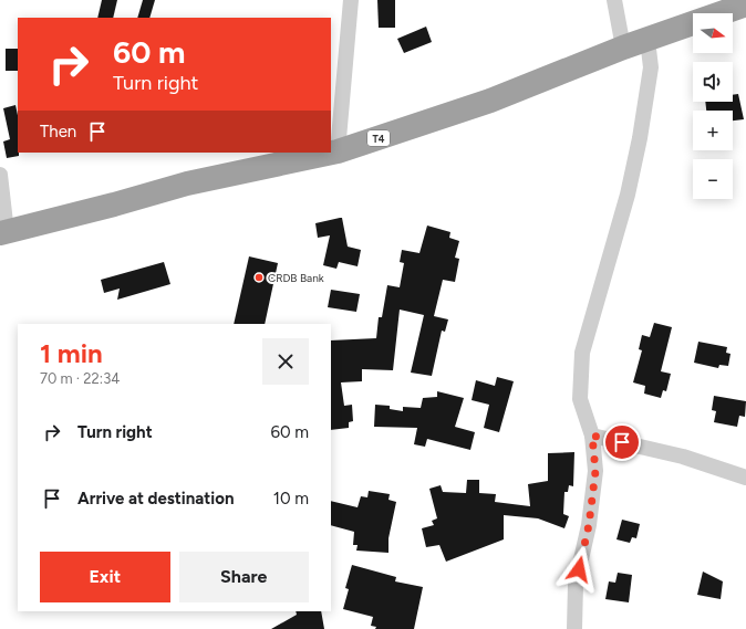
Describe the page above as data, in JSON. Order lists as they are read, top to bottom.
{
  "streets": {
    "highway": ["T4"]
  },
  "places": ["CRDB Bank"],
  "north": "right",
  "page": {
    "map_buttons": ["+", "−"],
    "turn": ["60 m", "Turn right"],
    "then": "Then",
    "heading": ["1 min", "70 m · 22:34"],
    "list": [
      {
        "name": "Turn right",
        "value": "60 m"
      },
      {
        "name": "Arrive at destination",
        "value": "10 m"
      }
    ],
    "buttons": ["Exit", "Share"]
  }
}
